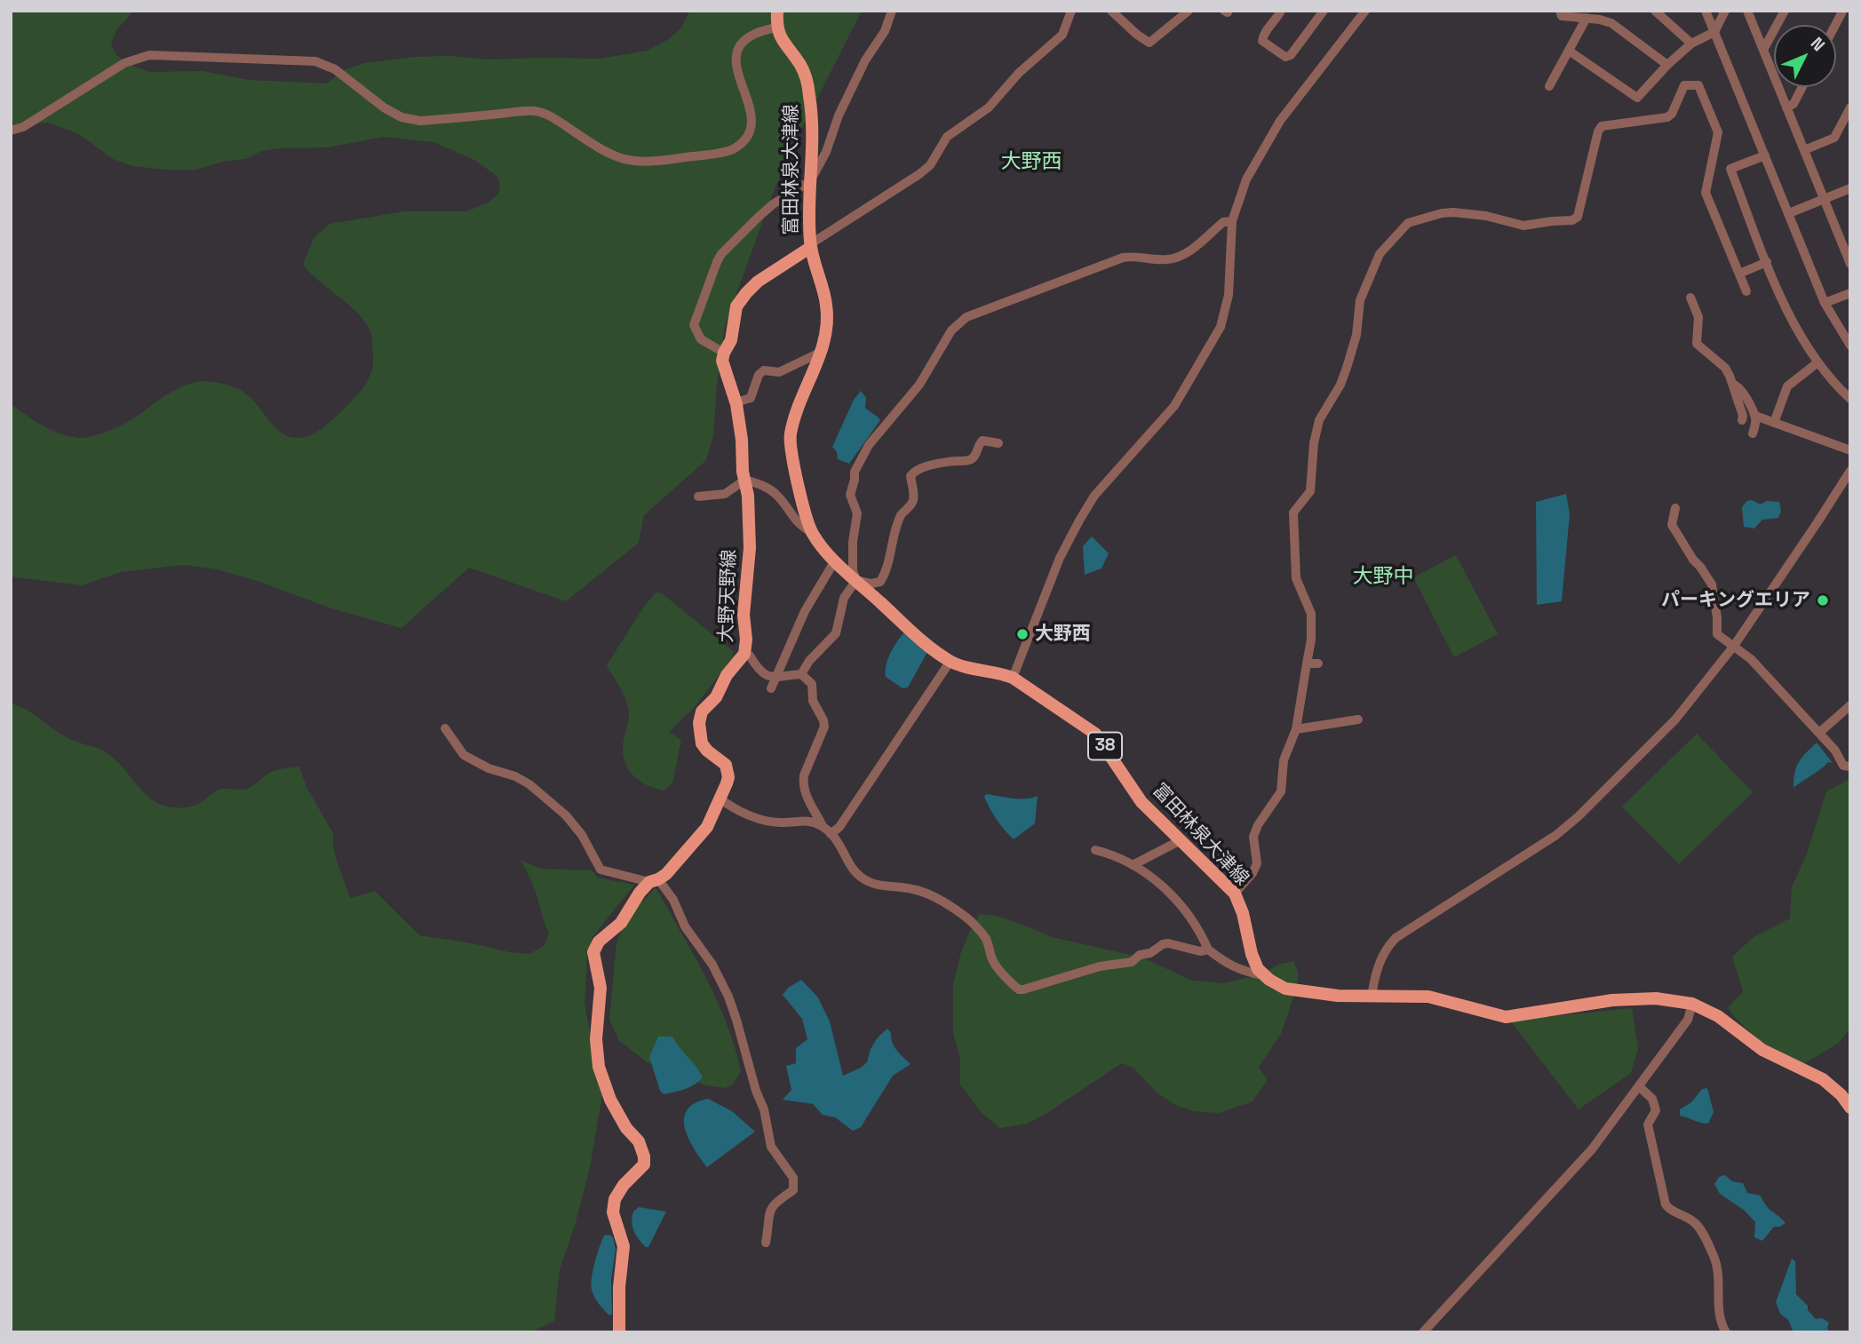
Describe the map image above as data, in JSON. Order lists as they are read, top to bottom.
{
  "streets": {
    "main road": ["富田林泉大津線", "大野天野線", "38"]
  },
  "crossings": [
    ["富田林泉大津線", "大野天野線"]
  ],
  "districts": ["大野西", "大野中"],
  "places": ["パーキングエリア", "大野西"],
  "north": "top right"
}
